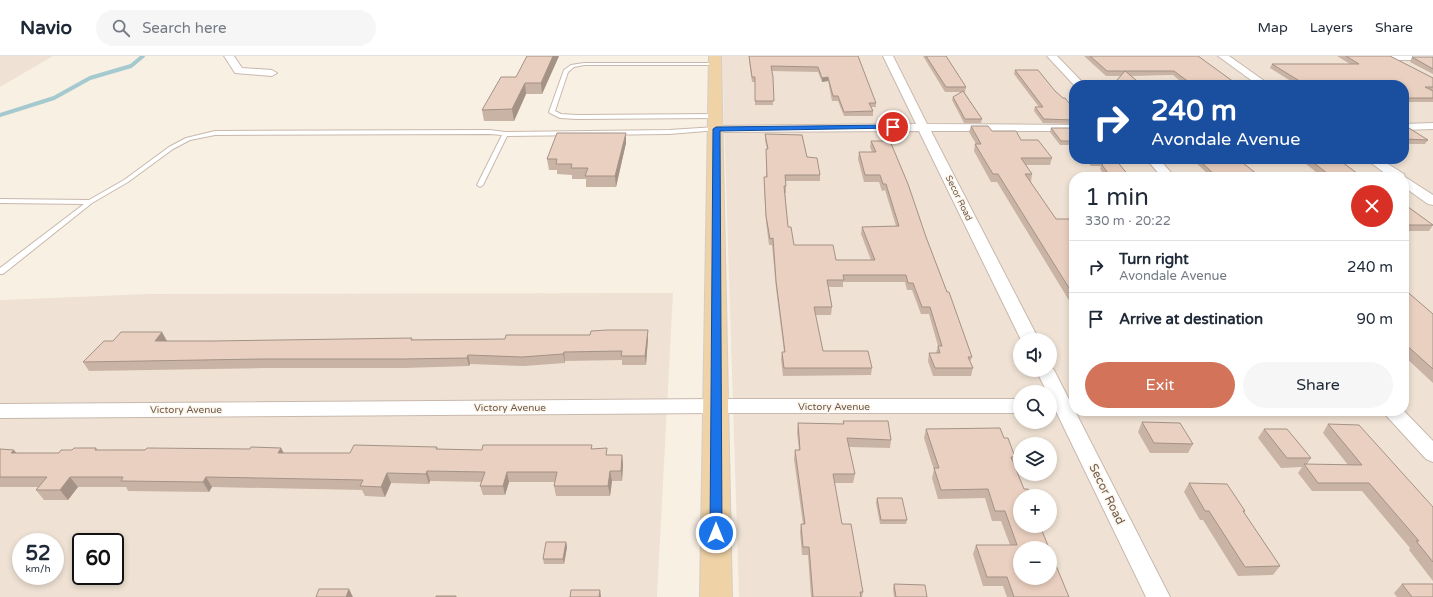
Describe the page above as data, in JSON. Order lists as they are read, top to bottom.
{
  "streets": {
    "street": ["Secor Road", "Victory Avenue"]
  },
  "page": {
    "header": "Navio",
    "search": "Search here",
    "nav": ["Map", "Layers", "Share"],
    "turn": ["240 m", "Avondale Avenue"],
    "heading": ["1 min", "330 m · 20:22"],
    "list": [
      {
        "name": "Turn right",
        "note": "Avondale Avenue",
        "value": "240 m"
      },
      {
        "name": "Arrive at destination",
        "value": "90 m"
      }
    ],
    "map_buttons": ["+", "−"],
    "buttons": ["Exit", "Share"],
    "speed": "52 km/h",
    "limit": "60"
  }
}
